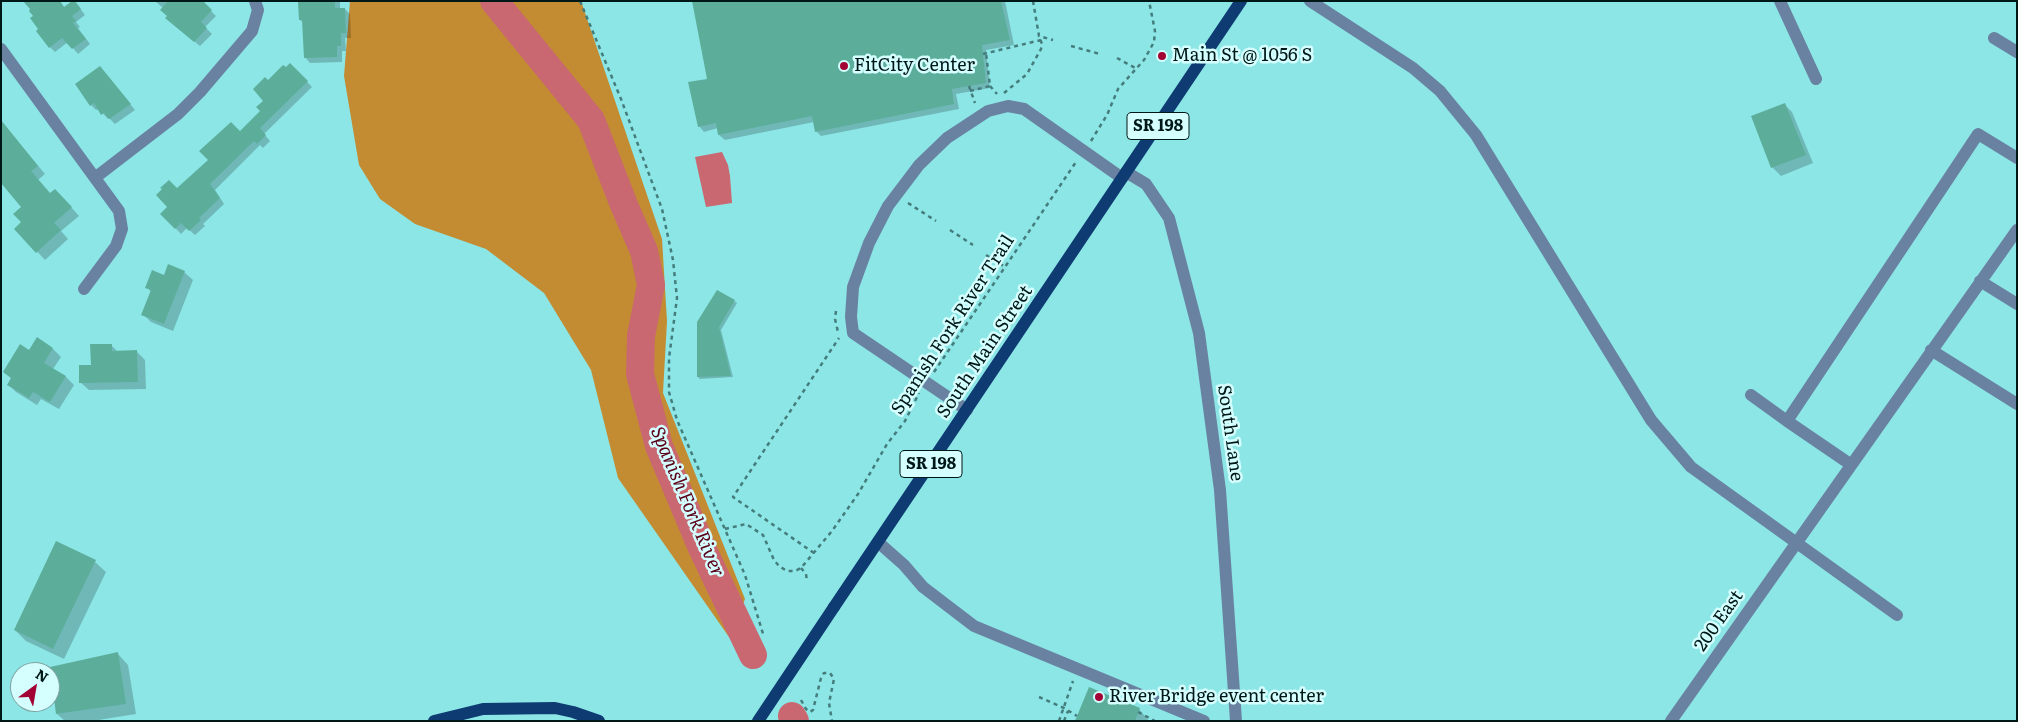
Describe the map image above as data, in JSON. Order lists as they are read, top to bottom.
{
  "streets": {
    "main road": ["SR 198", "South Main Street"],
    "street": ["South Lane", "200 East"],
    "path": ["Spanish Fork River Trail"]
  },
  "crossings": [
    ["Spanish Fork River Trail", "South Lane"],
    ["South Main Street", "South Lane"]
  ],
  "water": ["Spanish Fork River"],
  "places": ["Main St @ 1056 S", "FitCity Center", "River Bridge event center"],
  "north": "top right"
}
